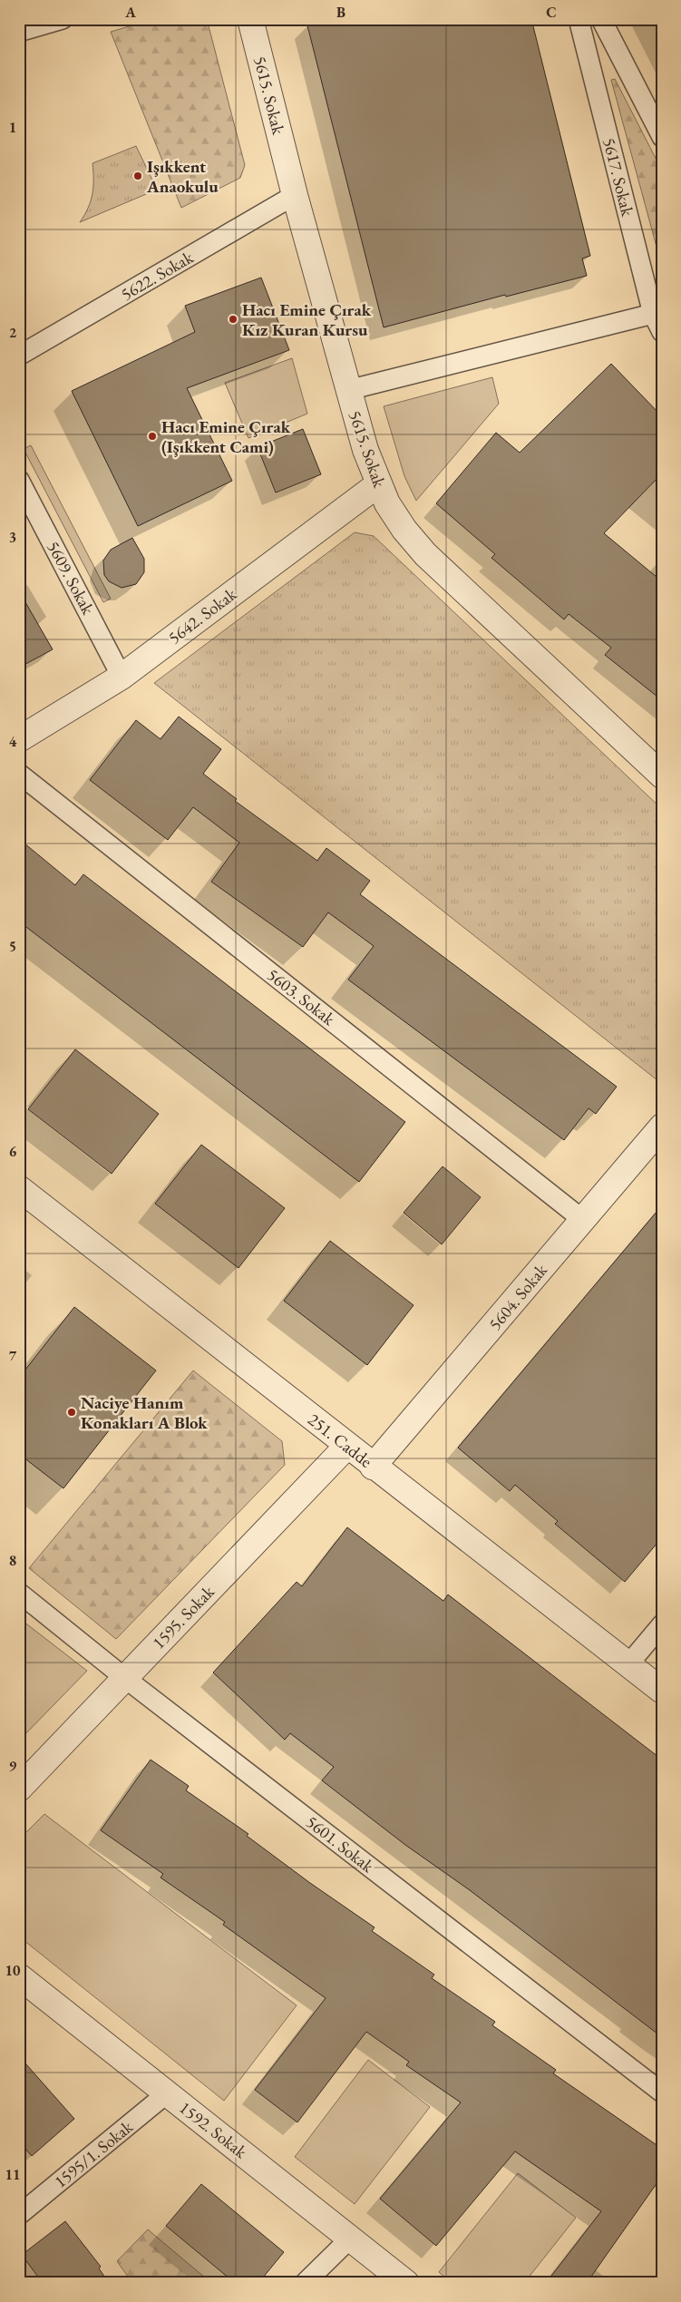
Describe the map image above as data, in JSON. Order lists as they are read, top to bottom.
{
  "streets": {
    "street": [
      "5615. Sokak",
      "5642. Sokak",
      "5604. Sokak",
      "251. Cadde",
      "1595. Sokak",
      "1592. Sokak"
    ],
    "lane": [
      "5617. Sokak",
      "5622. Sokak",
      "5609. Sokak",
      "5603. Sokak",
      "5601. Sokak",
      "1595/1. Sokak"
    ]
  },
  "crossings": [
    ["5615. Sokak", "5622. Sokak"],
    ["5615. Sokak", "5642. Sokak"],
    ["5609. Sokak", "5642. Sokak"],
    ["5603. Sokak", "5604. Sokak"],
    ["5604. Sokak", "251. Cadde"],
    ["251. Cadde", "1595. Sokak"],
    ["1595. Sokak", "5601. Sokak"],
    ["1592. Sokak", "1595/1. Sokak"]
  ],
  "places": [
    "Işıkkent Anaokulu",
    "Hacı Emine Çırak Kız Kuran Kursu",
    "Hacı Emine Çırak (Işıkkent Cami)",
    "Naciye Hanım Konakları A Blok"
  ],
  "grid": {
    "columns": ["A", "B", "C"],
    "rows": [
      "1",
      "2",
      "3",
      "4",
      "5",
      "6",
      "7",
      "8",
      "9",
      "10",
      "11"
    ]
  }
}
